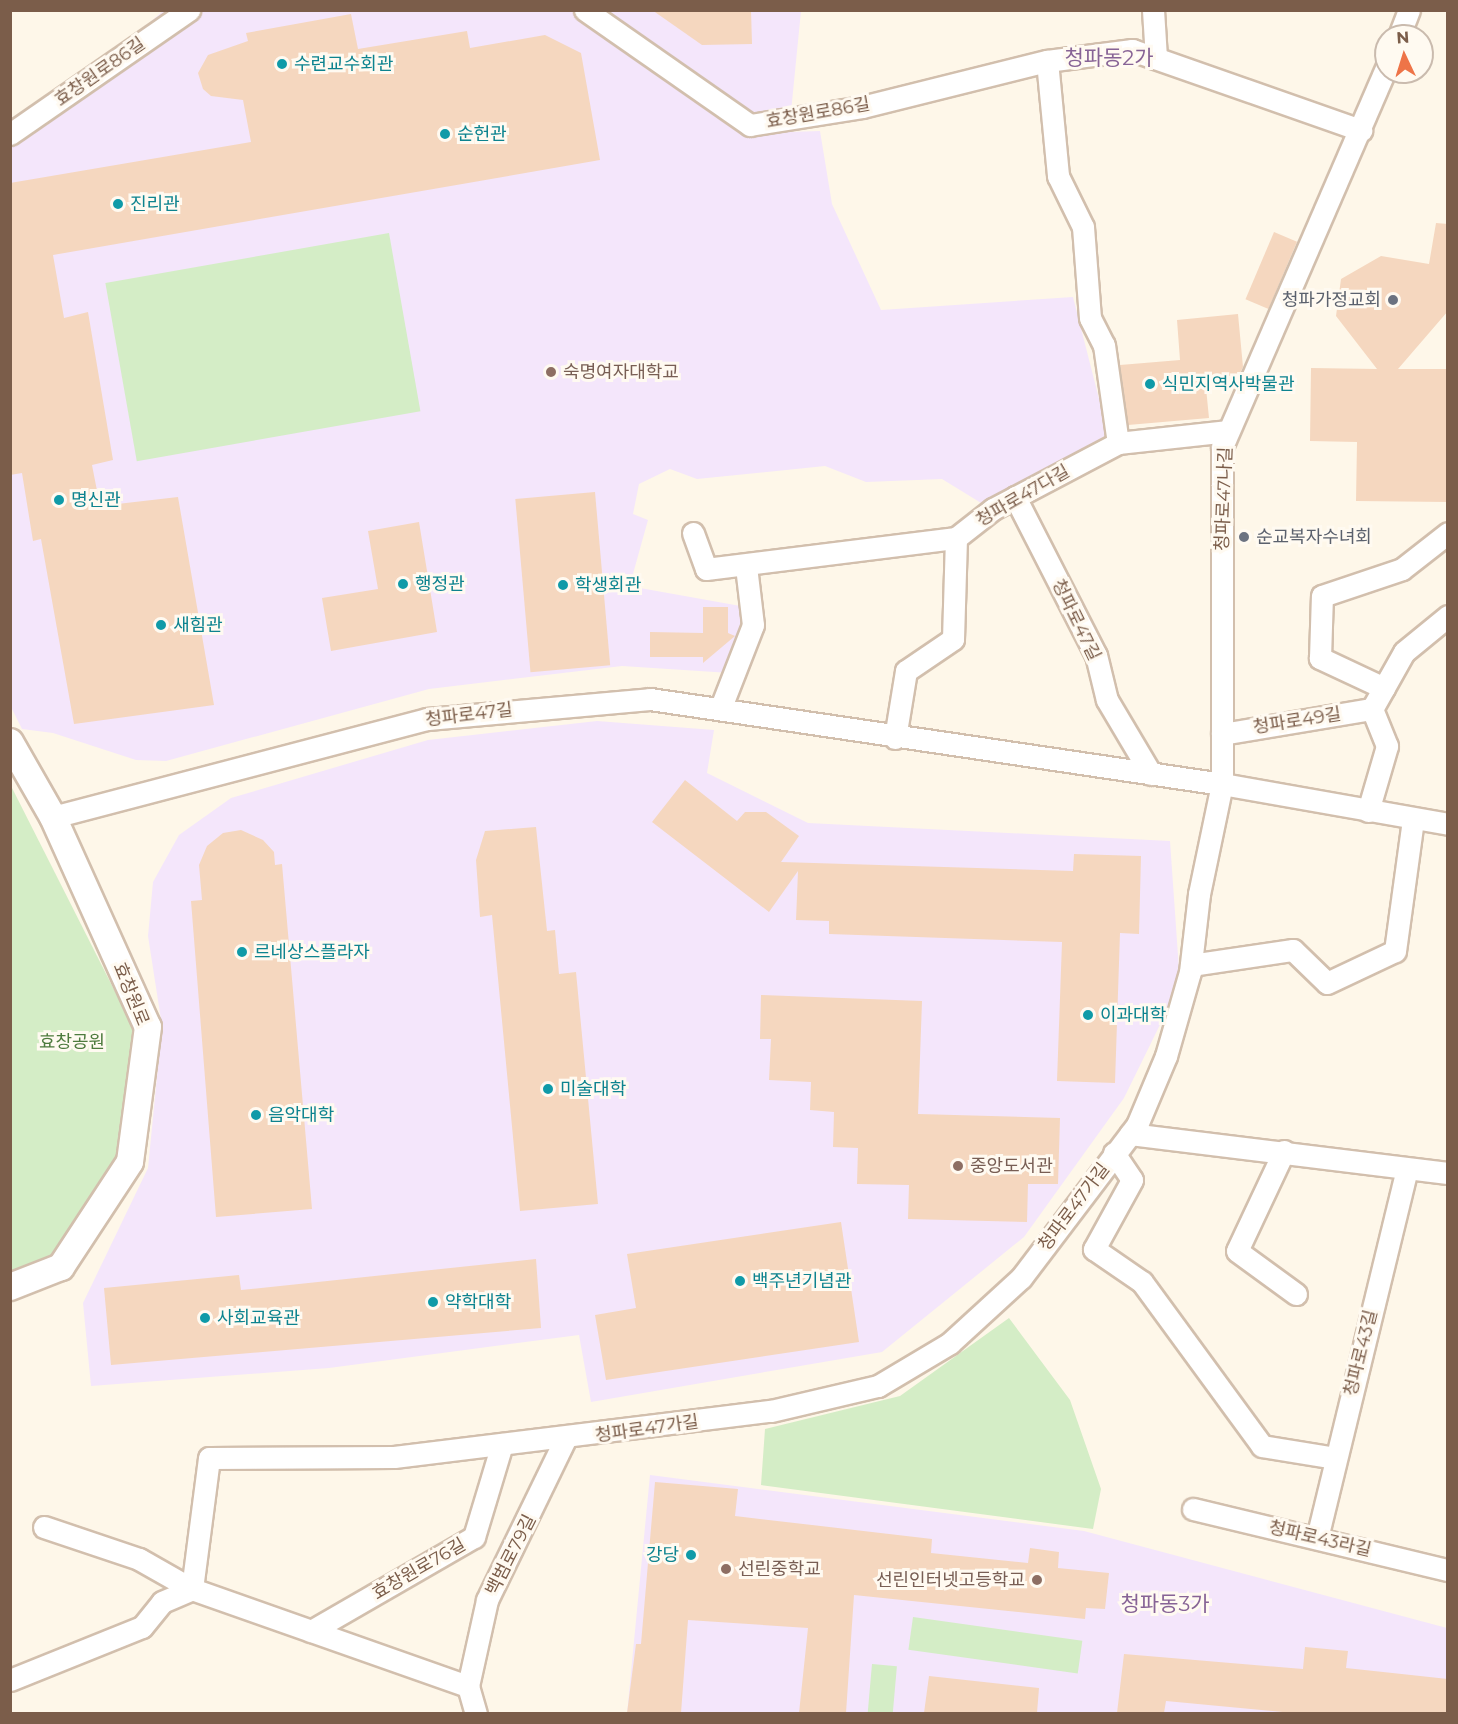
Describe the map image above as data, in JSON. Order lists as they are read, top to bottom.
{
  "streets": {
    "street": [
      "효창원로86길",
      "청파로47다길",
      "청파로47나길",
      "청파로47길",
      "청파로49길",
      "효창원로",
      "청파로47가길",
      "청파로43길",
      "청파로43라길",
      "백범로79길",
      "효창원로76길"
    ]
  },
  "crossings": [
    ["효창원로86길", "청파로47나길"],
    ["청파로47다길", "청파로47나길"],
    ["청파로47다길", "청파로47길"],
    ["청파로47나길", "청파로47길"],
    ["청파로47나길", "청파로49길"],
    ["청파로47나길", "청파로47가길"],
    ["청파로47길", "효창원로"],
    ["청파로47길", "청파로47가길"],
    ["청파로47가길", "청파로43길"],
    ["청파로47가길", "백범로79길"],
    ["청파로47가길", "효창원로76길"],
    ["청파로43길", "청파로43라길"]
  ],
  "districts": ["청파동2가", "청파동3가"],
  "parks": ["효창공원"],
  "places": [
    "수련교수회관",
    "순헌관",
    "진리관",
    "청파가정교회",
    "숙명여자대학교",
    "식민지역사박물관",
    "명신관",
    "순교복자수녀회",
    "행정관",
    "학생회관",
    "새힘관",
    "르네상스플라자",
    "이과대학",
    "미술대학",
    "음악대학",
    "중앙도서관",
    "백주년기념관",
    "약학대학",
    "사회교육관",
    "강당",
    "선린중학교",
    "선린인터넷고등학교"
  ],
  "north": "top"
}
